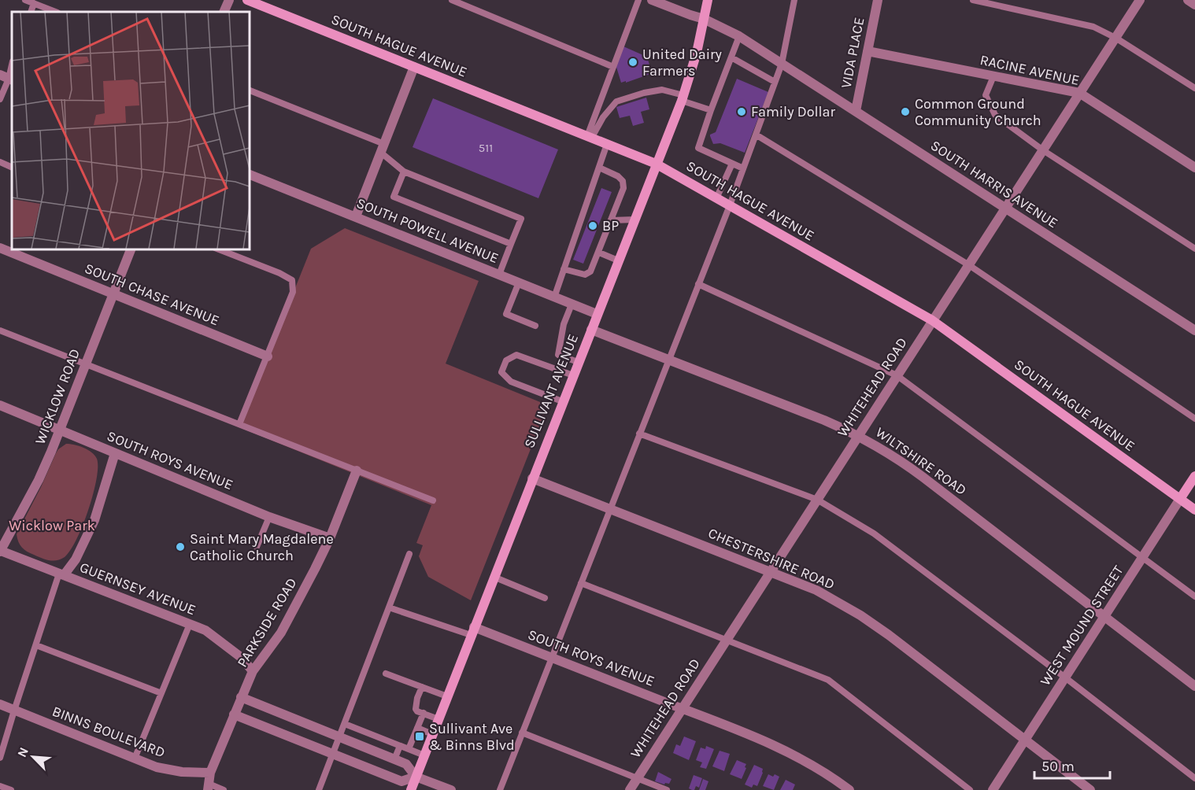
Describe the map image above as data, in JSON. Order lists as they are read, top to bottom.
{
  "streets": {
    "main road": ["SOUTH HAGUE AVENUE", "SULLIVANT AVENUE", "WEST MOUND STREET"],
    "street": [
      "VIDA PLACE",
      "RACINE AVENUE",
      "SOUTH HARRIS AVENUE",
      "SOUTH POWELL AVENUE",
      "SOUTH CHASE AVENUE",
      "WHITEHEAD ROAD",
      "WICKLOW ROAD",
      "SOUTH ROYS AVENUE",
      "WILTSHIRE ROAD",
      "CHESTERSHIRE ROAD",
      "GUERNSEY AVENUE",
      "PARKSIDE ROAD",
      "BINNS BOULEVARD"
    ]
  },
  "crossings": [
    ["SOUTH HAGUE AVENUE", "WHITEHEAD ROAD"],
    ["SOUTH HAGUE AVENUE", "SULLIVANT AVENUE"],
    ["SOUTH HAGUE AVENUE", "WEST MOUND STREET"],
    ["VIDA PLACE", "RACINE AVENUE"],
    ["VIDA PLACE", "SOUTH HARRIS AVENUE"],
    ["RACINE AVENUE", "WHITEHEAD ROAD"],
    ["SOUTH HARRIS AVENUE", "WHITEHEAD ROAD"],
    ["SOUTH HARRIS AVENUE", "SULLIVANT AVENUE"],
    ["SOUTH POWELL AVENUE", "SULLIVANT AVENUE"],
    ["SOUTH CHASE AVENUE", "WICKLOW ROAD"],
    ["WHITEHEAD ROAD", "SOUTH ROYS AVENUE"],
    ["WHITEHEAD ROAD", "WILTSHIRE ROAD"],
    ["WHITEHEAD ROAD", "CHESTERSHIRE ROAD"],
    ["SULLIVANT AVENUE", "SOUTH ROYS AVENUE"],
    ["SULLIVANT AVENUE", "WILTSHIRE ROAD"],
    ["SULLIVANT AVENUE", "CHESTERSHIRE ROAD"],
    ["WICKLOW ROAD", "SOUTH ROYS AVENUE"],
    ["WICKLOW ROAD", "GUERNSEY AVENUE"],
    ["SOUTH ROYS AVENUE", "PARKSIDE ROAD"],
    ["WILTSHIRE ROAD", "WEST MOUND STREET"],
    ["CHESTERSHIRE ROAD", "WEST MOUND STREET"],
    ["GUERNSEY AVENUE", "PARKSIDE ROAD"],
    ["PARKSIDE ROAD", "BINNS BOULEVARD"]
  ],
  "parks": ["Wicklow Park"],
  "places": {
    "other": [
      "United Dairy Farmers",
      "Family Dollar",
      "Common Ground Community Church",
      "BP",
      "Saint Mary Magdalene Catholic Church"
    ],
    "transit": ["Sullivant Ave & Binns Blvd"]
  },
  "house_numbers": ["511"],
  "scale_bar": "50 m",
  "north": "top left"
}
